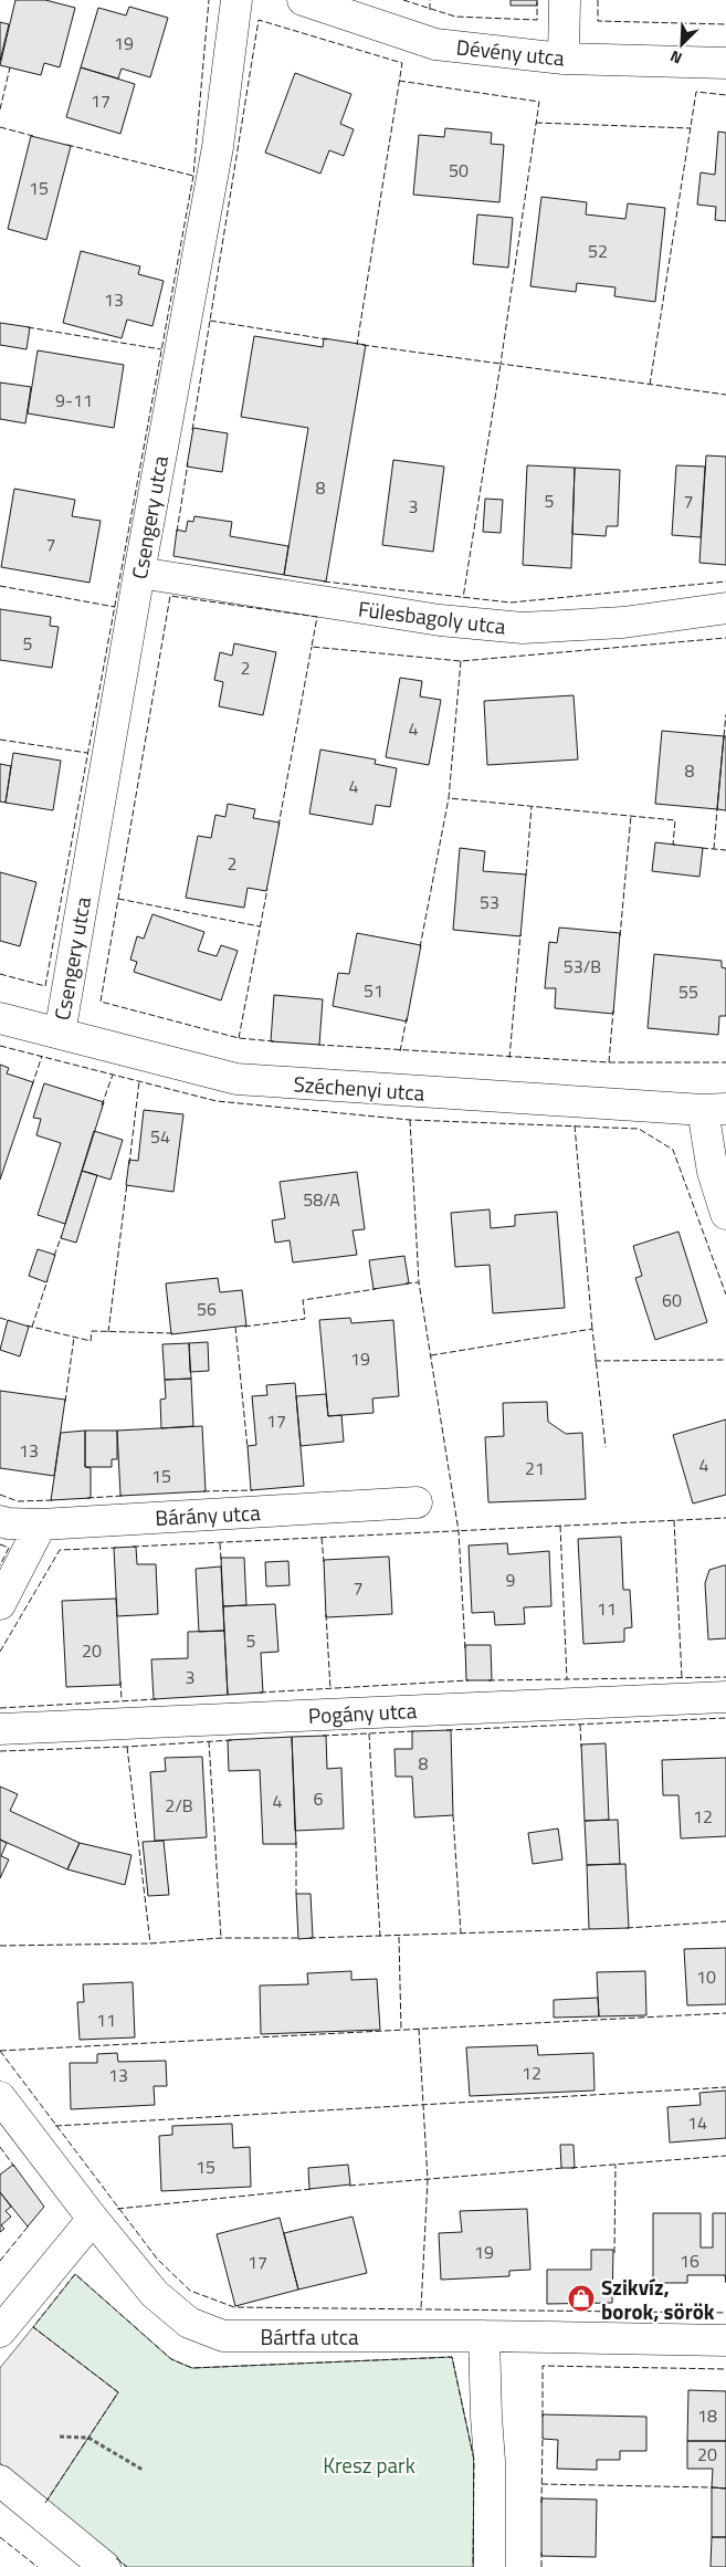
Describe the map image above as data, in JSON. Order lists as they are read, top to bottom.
{
  "streets": {
    "street": [
      "Dévény utca",
      "Csengery utca",
      "Fülesbagoly utca",
      "Széchenyi utca",
      "Bárány utca",
      "Pogány utca",
      "Bártfa utca"
    ]
  },
  "crossings": [
    ["Csengery utca", "Fülesbagoly utca"],
    ["Csengery utca", "Széchenyi utca"]
  ],
  "parks": ["Kresz park"],
  "places": {
    "shop": ["Szikvíz, borok, sörök"]
  },
  "house_numbers": [
    "19",
    "17",
    "50",
    "15",
    "52",
    "13",
    "9-11",
    "8",
    "5",
    "7",
    "3",
    "7",
    "5",
    "2",
    "4",
    "8",
    "4",
    "2",
    "53",
    "53/B",
    "51",
    "55",
    "54",
    "58/A",
    "60",
    "56",
    "19",
    "17",
    "13",
    "4",
    "21",
    "15",
    "9",
    "7",
    "11",
    "5",
    "20",
    "3",
    "8",
    "6",
    "4",
    "2/B",
    "12",
    "10",
    "11",
    "12",
    "13",
    "14",
    "15",
    "19",
    "16",
    "17",
    "18",
    "20"
  ],
  "north": "bottom left"
}
